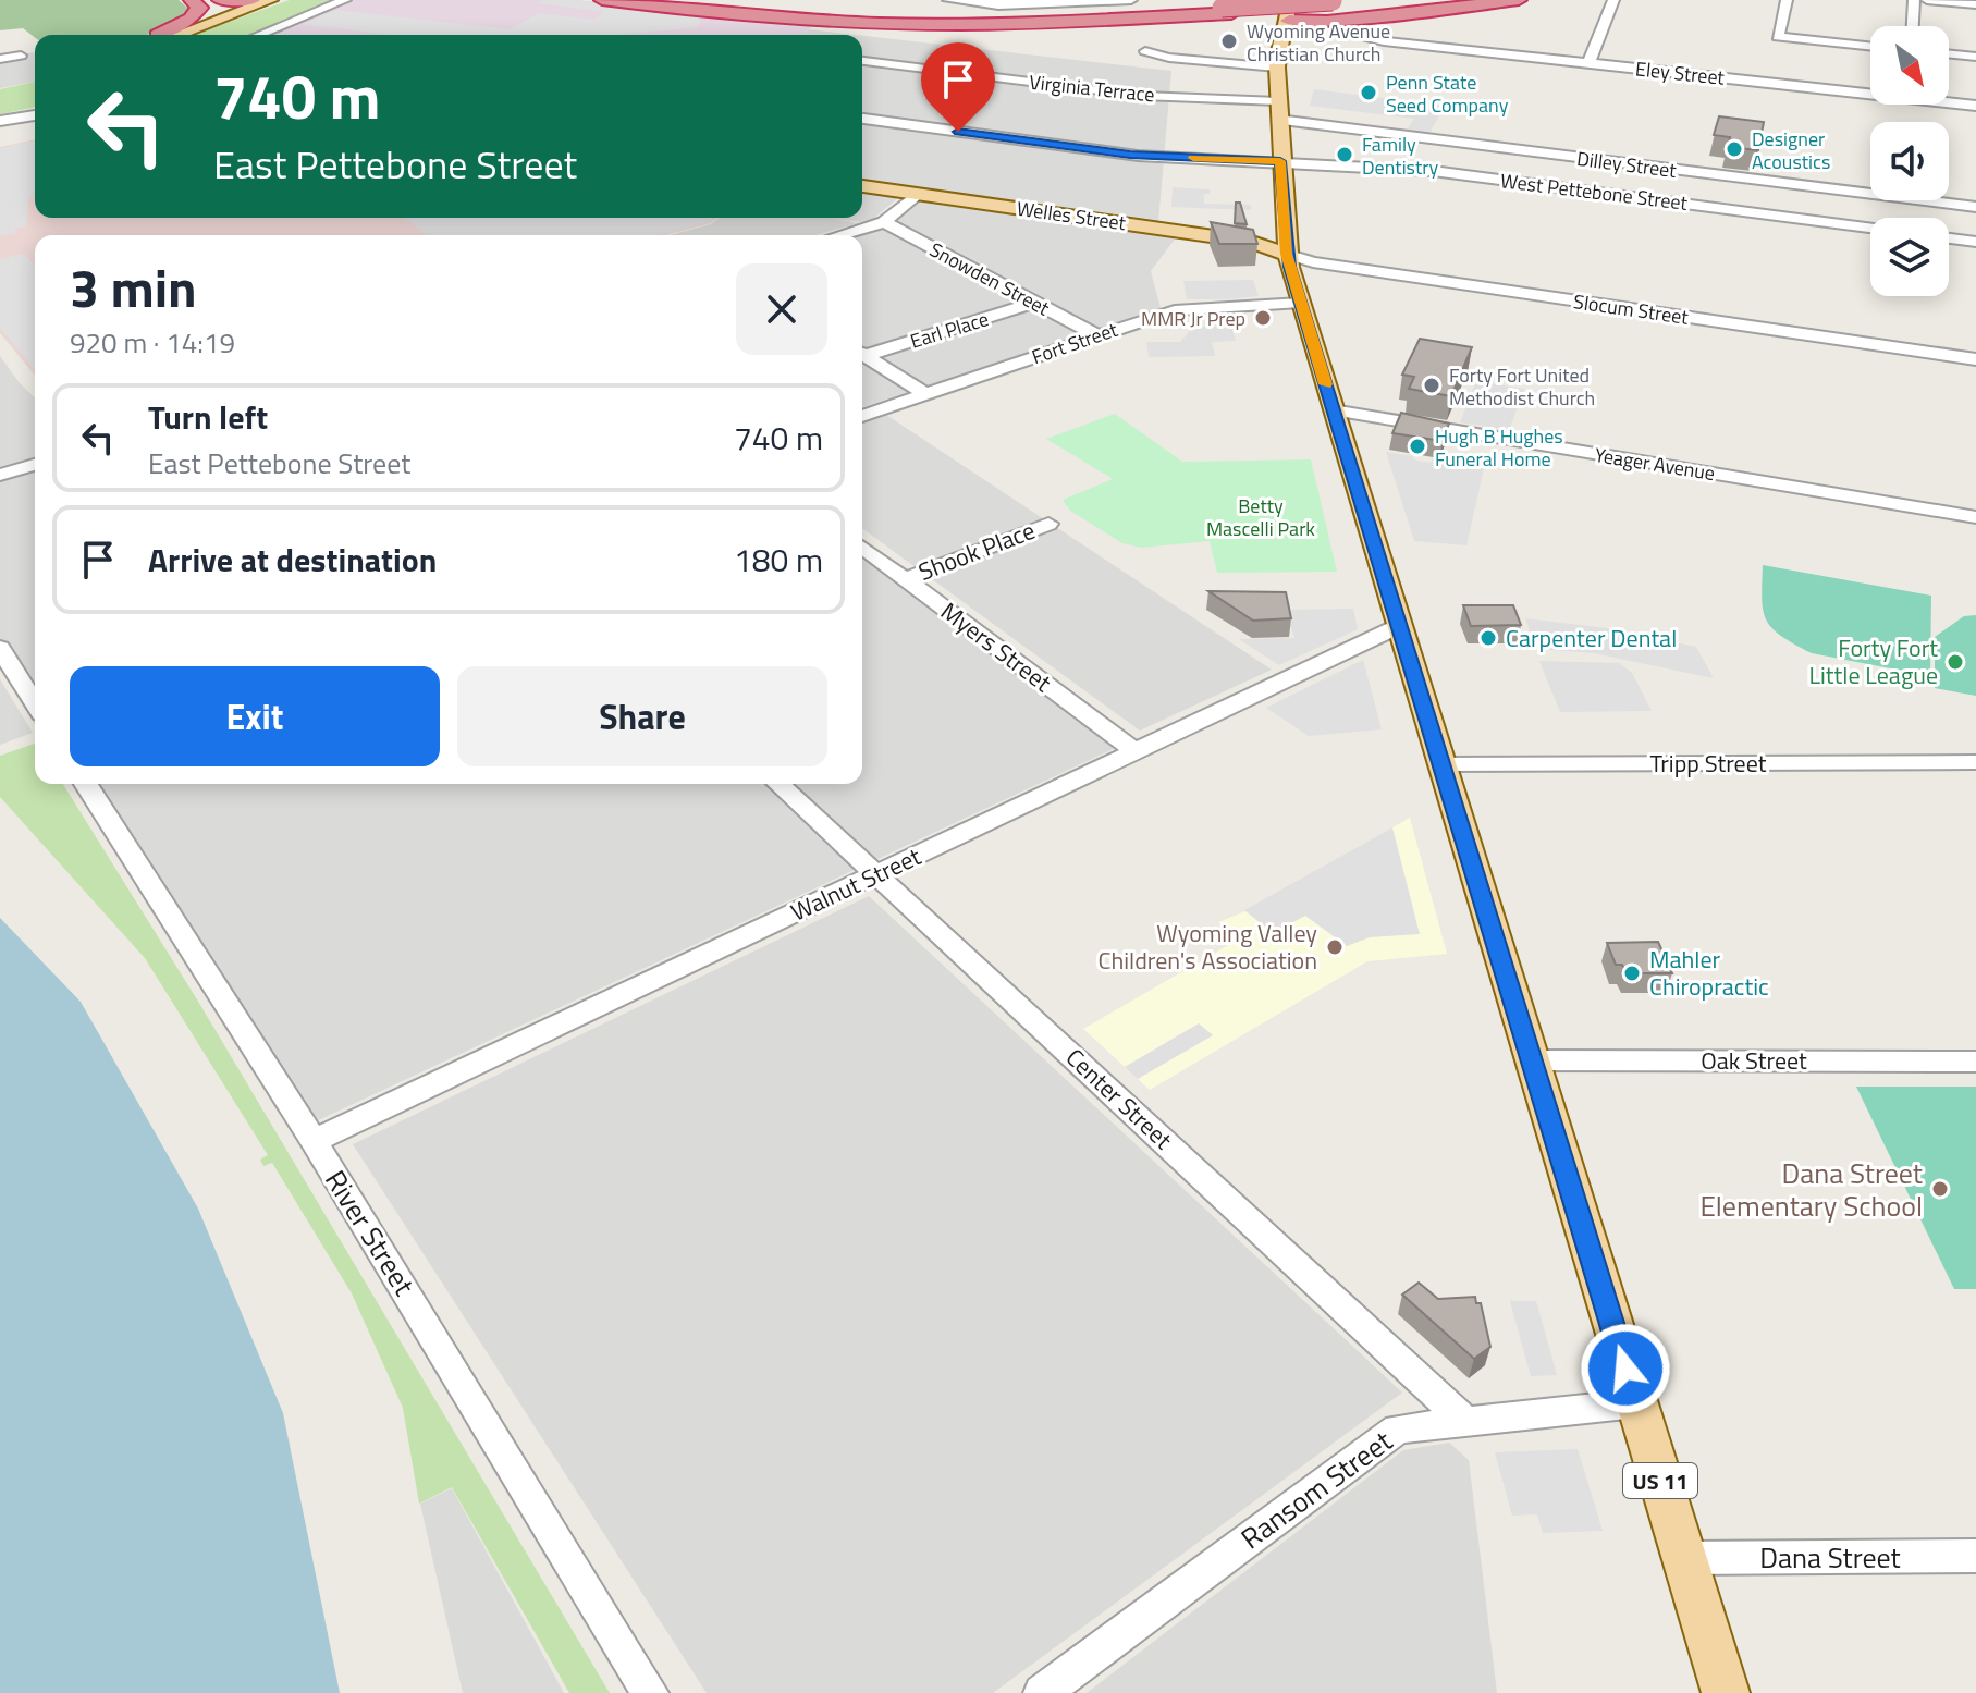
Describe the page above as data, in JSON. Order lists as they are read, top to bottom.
{
  "streets": {
    "main road": ["Welles Street", "US 11"],
    "street": [
      "Eley Street",
      "Virginia Terrace",
      "Dilley Street",
      "West Pettebone Street",
      "Snowden Street",
      "Slocum Street",
      "Earl Place",
      "Fort Street",
      "Yeager Avenue",
      "Shook Place",
      "Myers Street",
      "Tripp Street",
      "Walnut Street",
      "Oak Street",
      "Center Street",
      "River Street",
      "Ransom Street",
      "Dana Street"
    ]
  },
  "crossings": [
    ["Virginia Terrace", "US 11"],
    ["Dilley Street", "US 11"],
    ["West Pettebone Street", "US 11"],
    ["Welles Street", "Slocum Street"],
    ["Welles Street", "US 11"],
    ["Snowden Street", "Earl Place"],
    ["Snowden Street", "Fort Street"],
    ["Slocum Street", "US 11"],
    ["Fort Street", "US 11"],
    ["Yeager Avenue", "US 11"],
    ["Shook Place", "Myers Street"],
    ["Myers Street", "Walnut Street"],
    ["Tripp Street", "US 11"],
    ["Walnut Street", "Center Street"],
    ["Walnut Street", "River Street"],
    ["Walnut Street", "US 11"],
    ["Oak Street", "US 11"],
    ["Center Street", "Ransom Street"],
    ["US 11", "Ransom Street"],
    ["US 11", "Dana Street"]
  ],
  "parks": ["Betty Mascelli Park"],
  "places": [
    "Wyoming Avenue Christian Church",
    "Penn State Seed Company",
    "Designer Acoustics",
    "Family Dentistry",
    "MMR Jr Prep",
    "Forty Fort United Methodist Church",
    "Hugh B Hughes Funeral Home",
    "Carpenter Dental",
    "Forty Fort Little League",
    "Wyoming Valley Children's Association",
    "Mahler Chiropractic",
    "Dana Street Elementary School"
  ],
  "north": "bottom right",
  "page": {
    "turn": ["740 m", "East Pettebone Street"],
    "heading": ["3 min", "920 m · 14:19"],
    "list": [
      {
        "name": "Turn left",
        "note": "East Pettebone Street",
        "value": "740 m"
      },
      {
        "name": "Arrive at destination",
        "value": "180 m"
      }
    ],
    "buttons": ["Exit", "Share"]
  }
}
